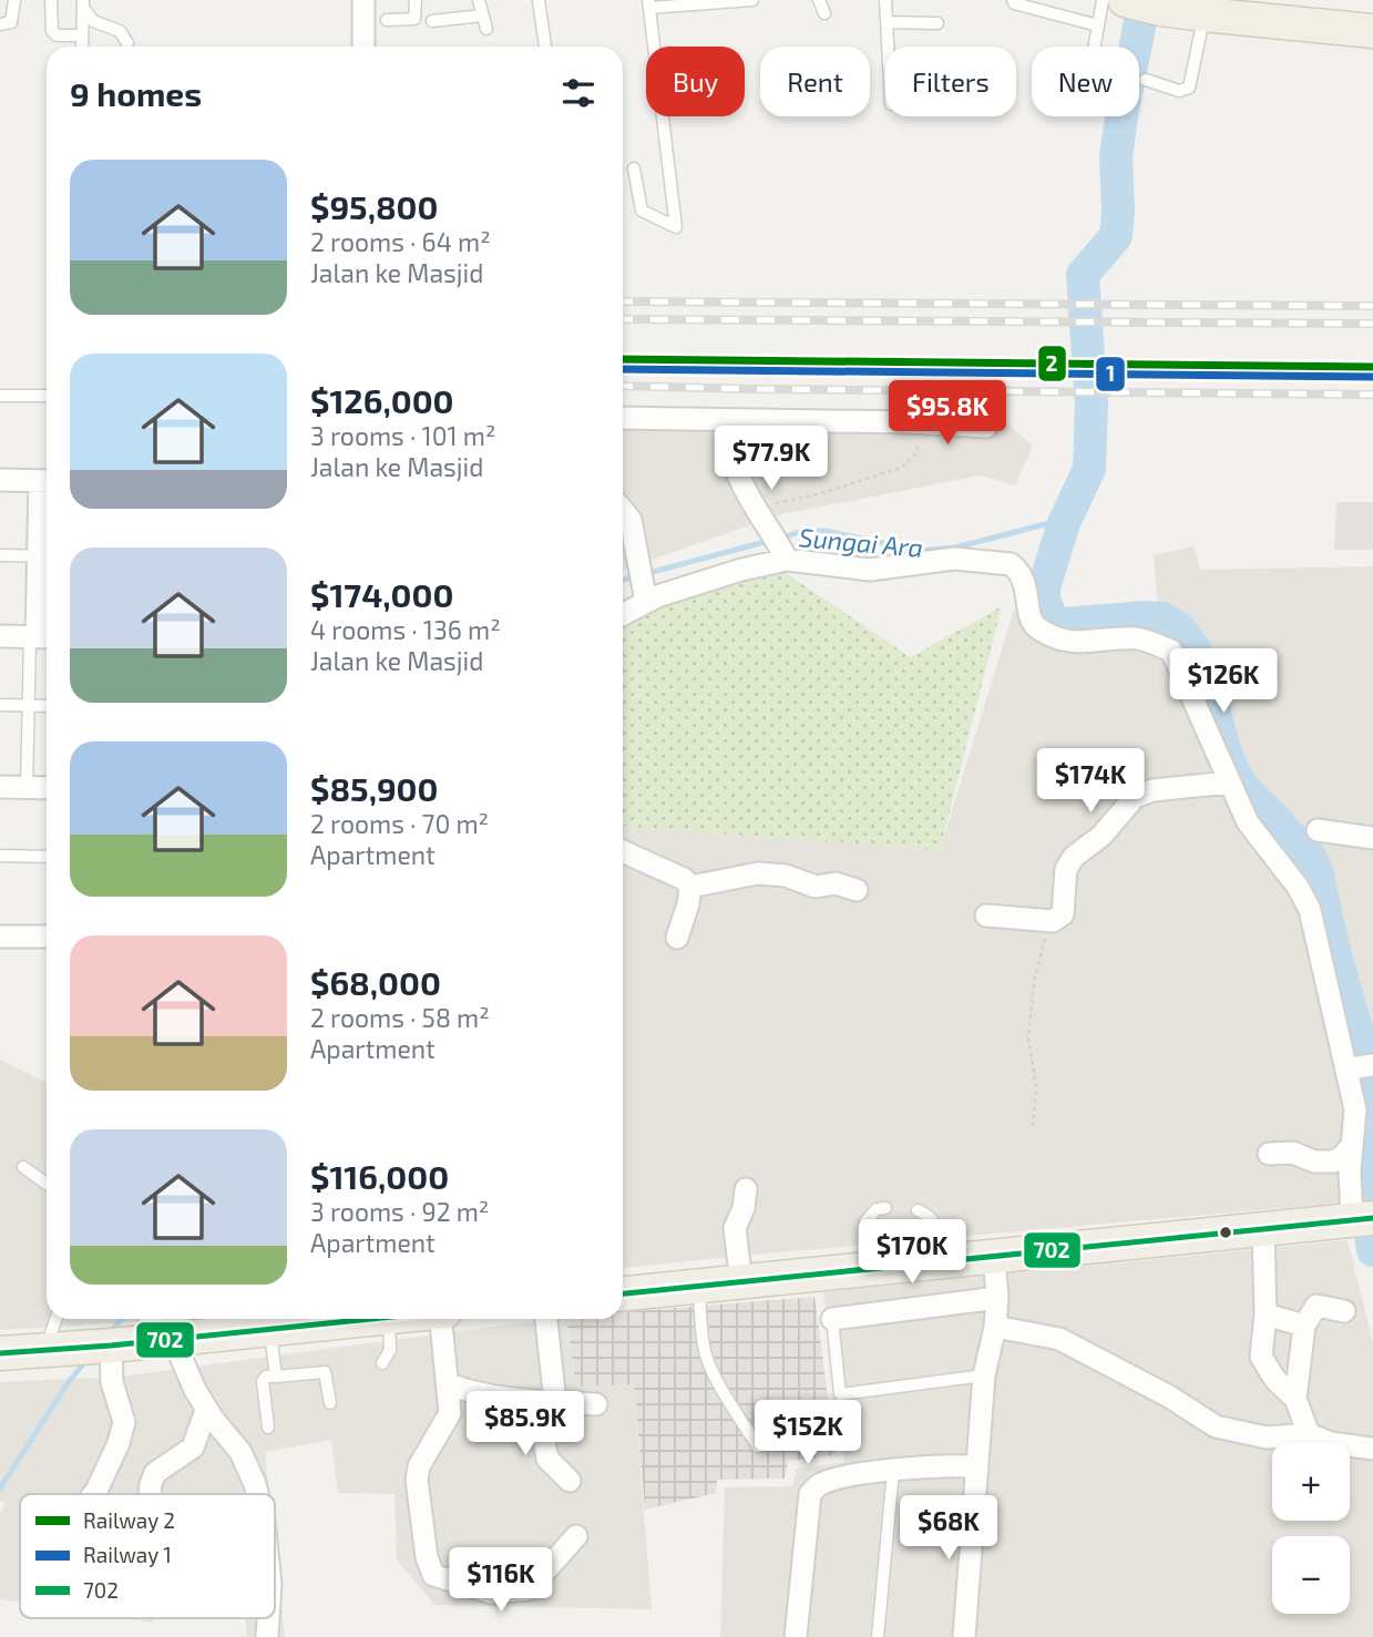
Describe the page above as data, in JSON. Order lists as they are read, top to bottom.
{
  "water": ["Sungai Ara"],
  "lines": ["rail line 2", "rail line 1", "transit line 702"],
  "legend": ["Railway 2", "Railway 1", "702"],
  "page": {
    "chip": [
      "Buy",
      "Rent",
      "Filters",
      "New"
    ],
    "heading": "9 homes",
    "list": [
      {
        "name": "$95,800",
        "note": "2 rooms · 64 m² · Jalan ke Masjid"
      },
      {
        "name": "$126,000",
        "note": "3 rooms · 101 m² · Jalan ke Masjid"
      },
      {
        "name": "$174,000",
        "note": "4 rooms · 136 m² · Jalan ke Masjid"
      },
      {
        "name": "$85,900",
        "note": "2 rooms · 70 m² · Apartment"
      },
      {
        "name": "$68,000",
        "note": "2 rooms · 58 m² · Apartment"
      },
      {
        "name": "$116,000",
        "note": "3 rooms · 92 m² · Apartment"
      }
    ],
    "price": [
      "$95.8K",
      "$77.9K",
      "$126K",
      "$174K",
      "$170K",
      "$85.9K",
      "$152K",
      "$68K",
      "$116K"
    ],
    "map_buttons": ["+", "−"]
  }
}
